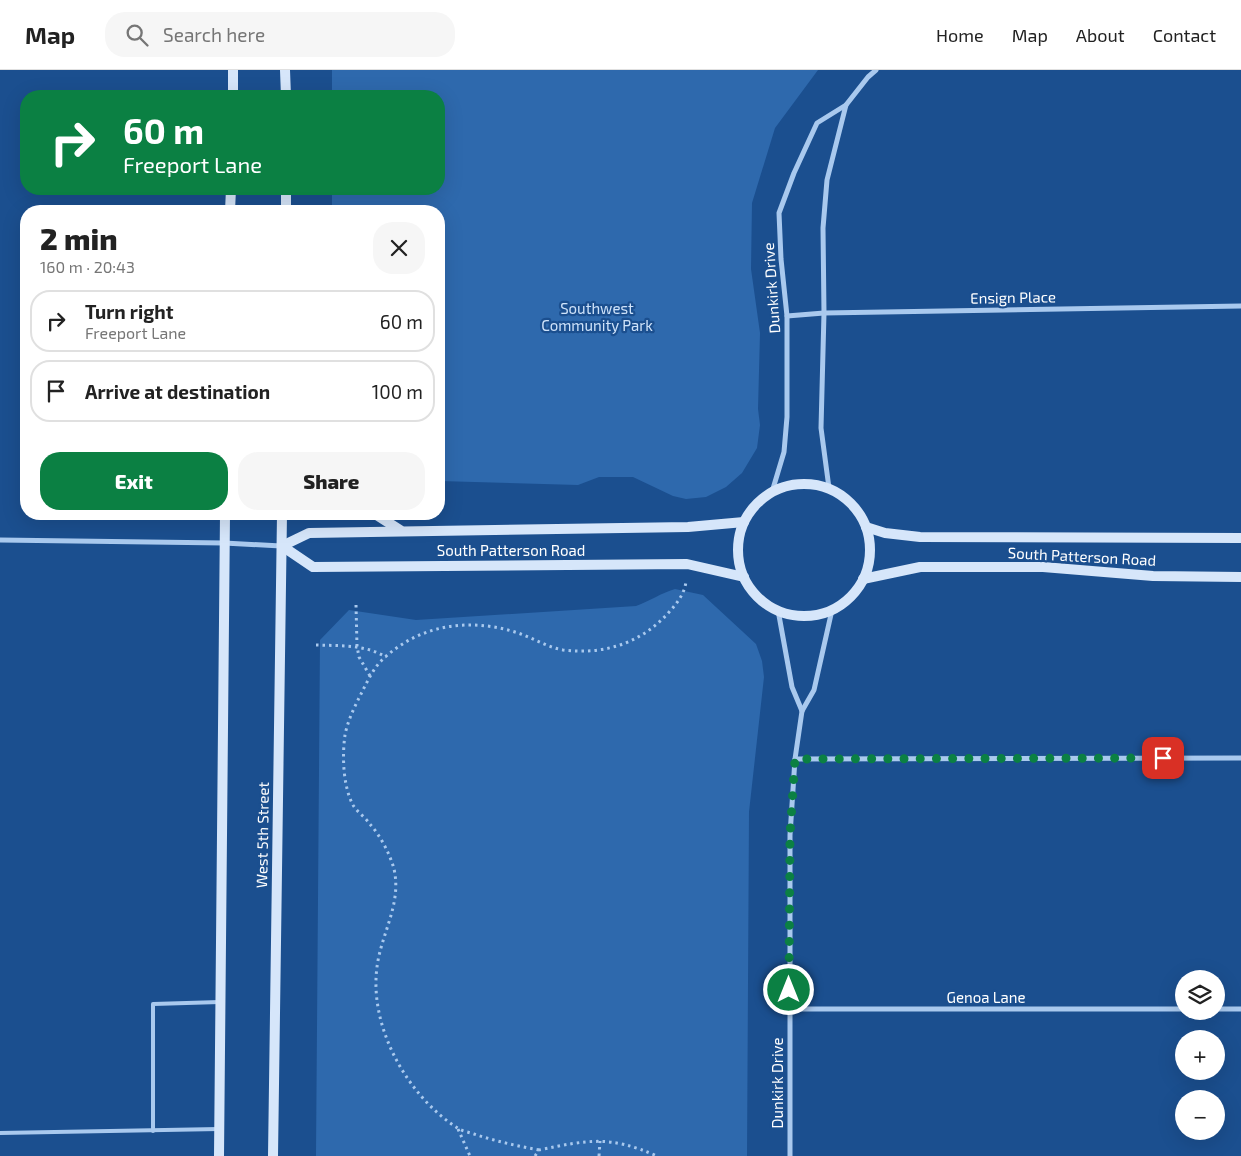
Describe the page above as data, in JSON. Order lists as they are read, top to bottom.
{
  "streets": {
    "street": [
      "Dunkirk Drive",
      "Ensign Place",
      "South Patterson Road",
      "West 5th Street",
      "Genoa Lane"
    ]
  },
  "crossings": [
    ["Dunkirk Drive", "Ensign Place"],
    ["Dunkirk Drive", "South Patterson Road"],
    ["Dunkirk Drive", "Genoa Lane"],
    ["South Patterson Road", "West 5th Street"]
  ],
  "parks": ["Southwest Community Park"],
  "page": {
    "header": "Map",
    "search": "Search here",
    "nav": [
      "Home",
      "Map",
      "About",
      "Contact"
    ],
    "turn": ["60 m", "Freeport Lane"],
    "heading": ["2 min", "160 m · 20:43"],
    "list": [
      {
        "name": "Turn right",
        "note": "Freeport Lane",
        "value": "60 m"
      },
      {
        "name": "Arrive at destination",
        "value": "100 m"
      }
    ],
    "buttons": ["Exit", "Share"],
    "map_buttons": ["+", "−"]
  }
}
